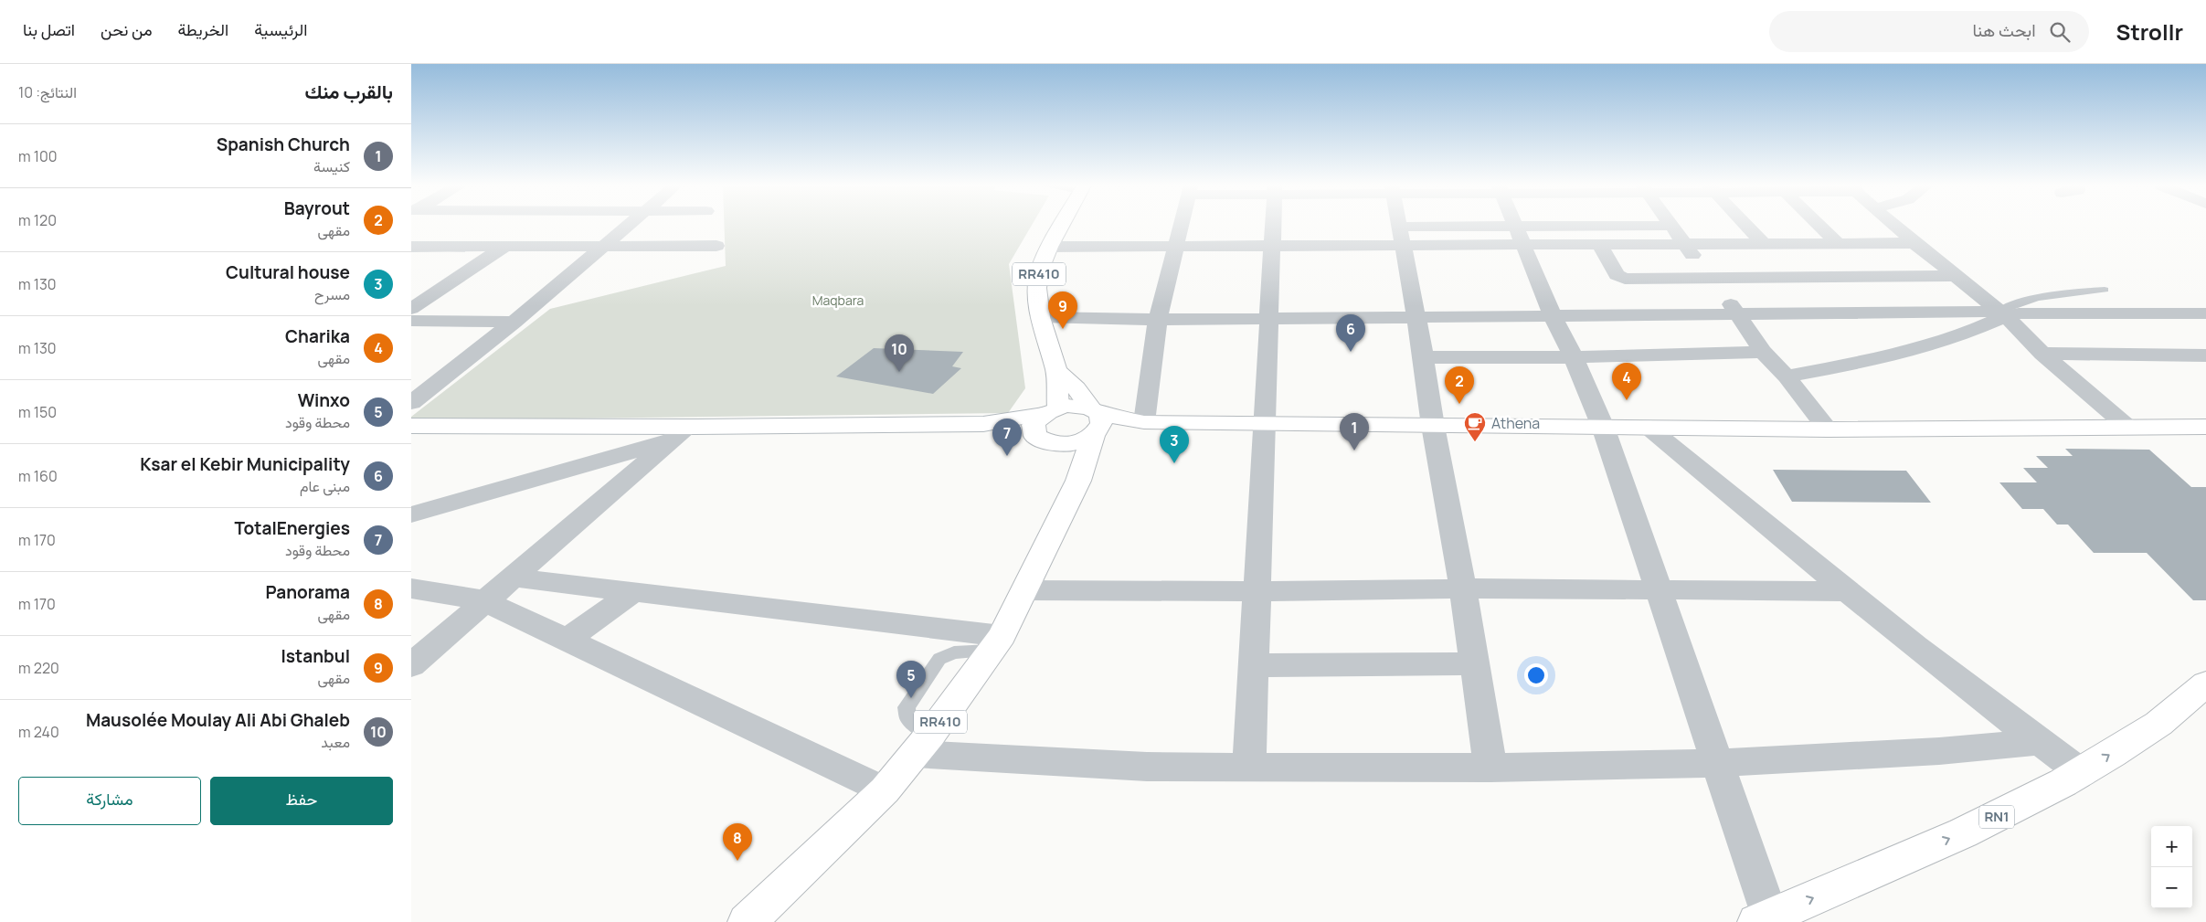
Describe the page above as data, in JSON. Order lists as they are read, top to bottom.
{
  "streets": {
    "main road": ["RR410", "RN1"]
  },
  "parks": ["Maqbara"],
  "places": {
    "cafe": ["Athena"]
  },
  "page": {
    "header": "Strollr",
    "search": "ابحث هنا",
    "nav": [
      "الرئيسية",
      "الخريطة",
      "من نحن",
      "اتصل بنا"
    ],
    "heading": ["بالقرب منك", "النتائج: 10"],
    "list": [
      {
        "mark": "1",
        "name": "Spanish Church",
        "note": "كنيسة",
        "value": "100 m"
      },
      {
        "mark": "2",
        "name": "Bayrout",
        "note": "مقهى",
        "value": "120 m"
      },
      {
        "mark": "3",
        "name": "Cultural house",
        "note": "مسرح",
        "value": "130 m"
      },
      {
        "mark": "4",
        "name": "Charika",
        "note": "مقهى",
        "value": "130 m"
      },
      {
        "mark": "5",
        "name": "Winxo",
        "note": "محطة وقود",
        "value": "150 m"
      },
      {
        "mark": "6",
        "name": "Ksar el Kebir Municipality",
        "note": "مبنى عام",
        "value": "160 m"
      },
      {
        "mark": "7",
        "name": "TotalEnergies",
        "note": "محطة وقود",
        "value": "170 m"
      },
      {
        "mark": "8",
        "name": "Panorama",
        "note": "مقهى",
        "value": "170 m"
      },
      {
        "mark": "9",
        "name": "Istanbul",
        "note": "مقهى",
        "value": "220 m"
      },
      {
        "mark": "10",
        "name": "Mausolée Moulay Ali Abi Ghaleb",
        "note": "معبد",
        "value": "240 m"
      }
    ],
    "pins": [
      "9",
      "6",
      "10",
      "4",
      "2",
      "1",
      "7",
      "3",
      "5",
      "8"
    ],
    "buttons": ["حفظ", "مشاركة"],
    "map_buttons": ["+", "−"]
  }
}
